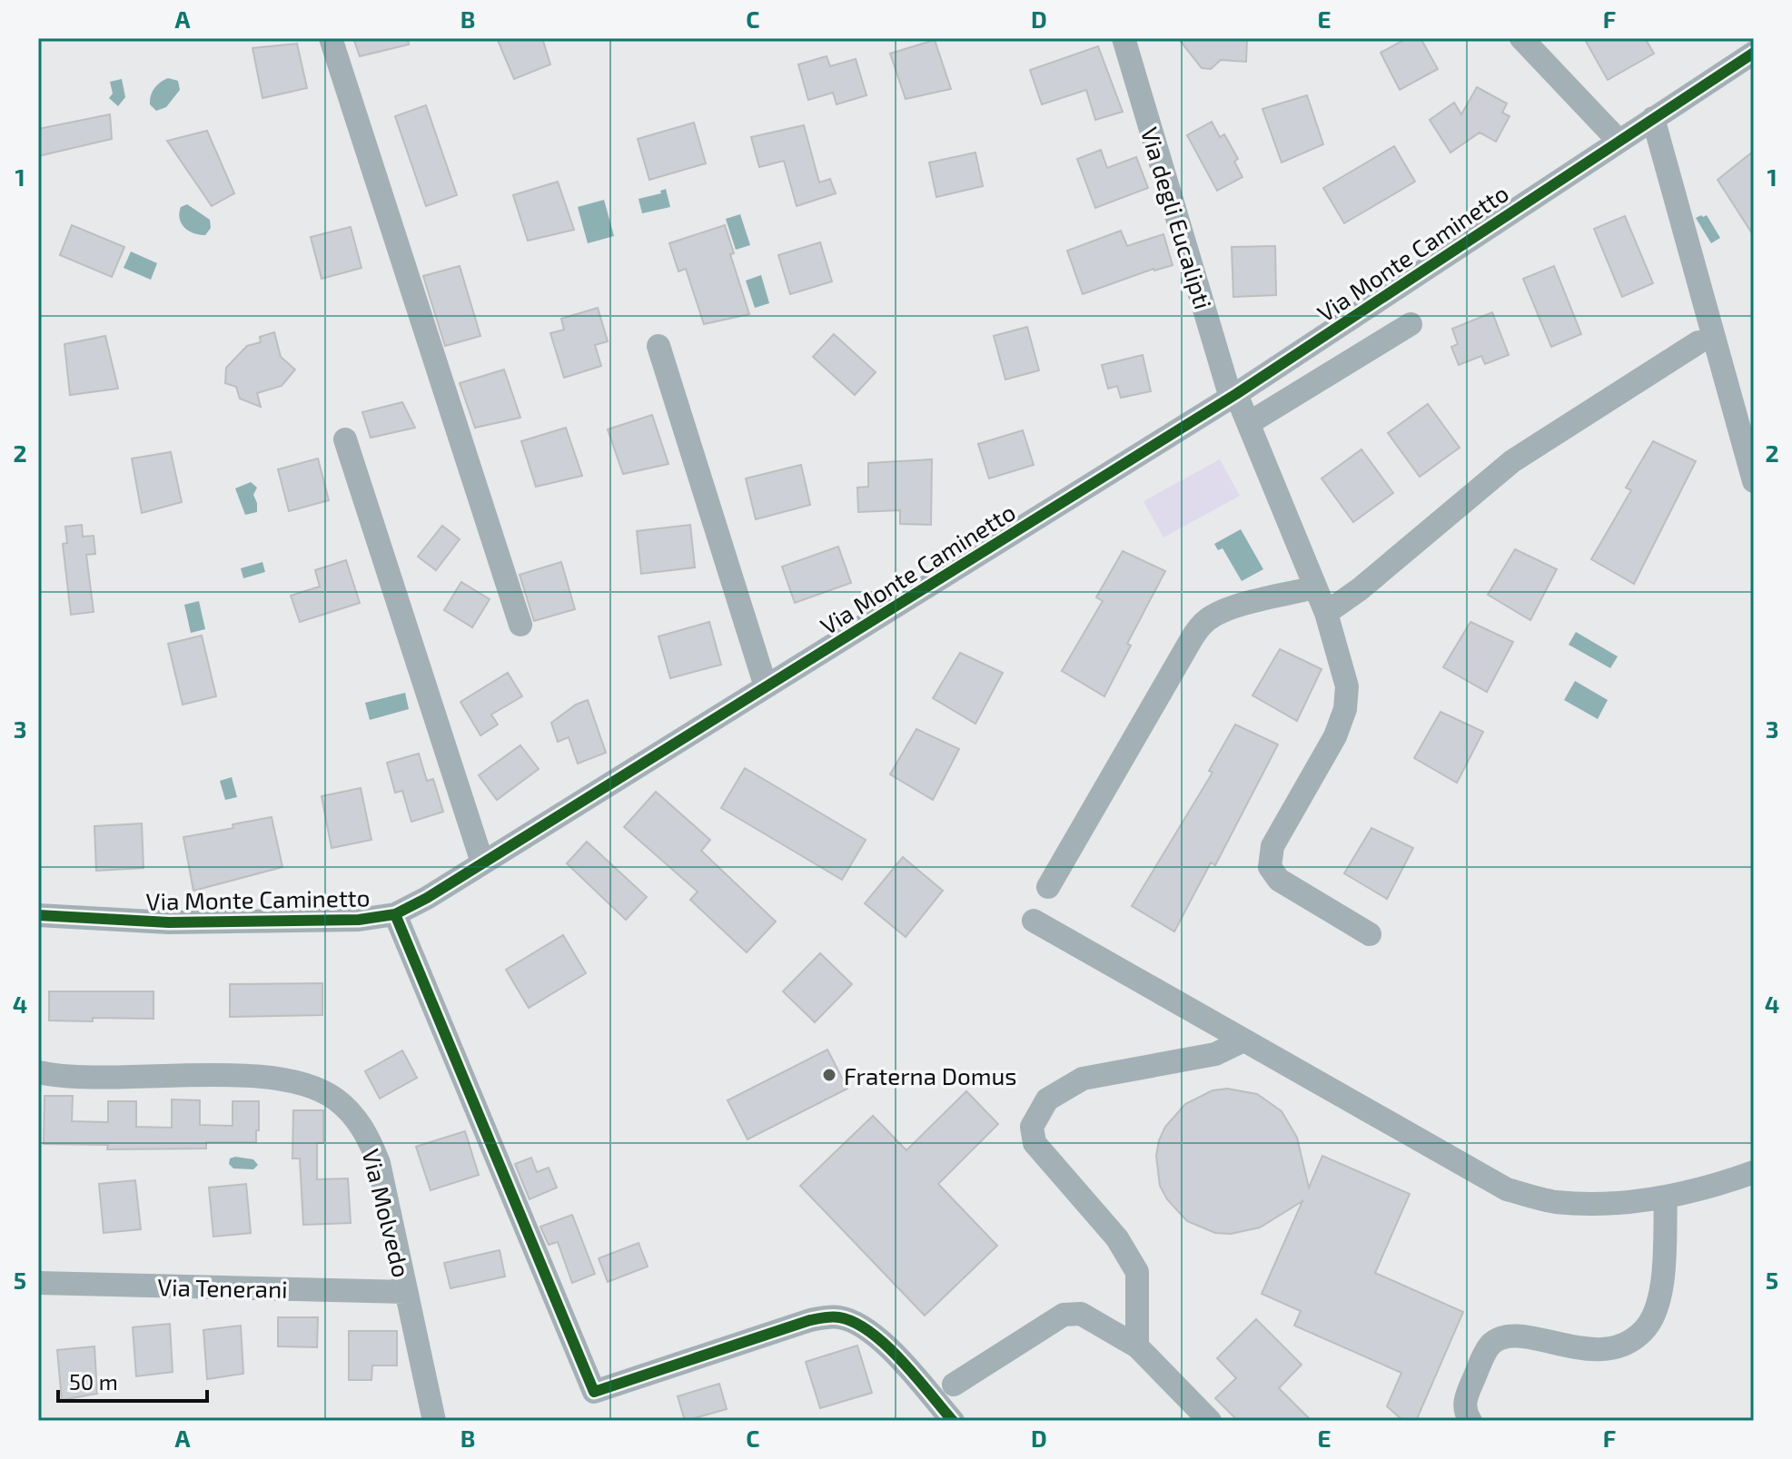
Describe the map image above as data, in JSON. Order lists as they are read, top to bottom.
{
  "streets": {
    "street": [
      "Via degli Eucalipti",
      "Via Monte Caminetto",
      "Via Molvedo",
      "Via Tenerani"
    ]
  },
  "crossings": [
    ["Via degli Eucalipti", "Via Monte Caminetto"],
    ["Via Molvedo", "Via Tenerani"]
  ],
  "places": ["Fraterna Domus"],
  "scale_bar": "50 m",
  "grid": {
    "columns": [
      "A",
      "B",
      "C",
      "D",
      "E",
      "F"
    ],
    "rows": [
      "1",
      "2",
      "3",
      "4",
      "5"
    ]
  }
}
